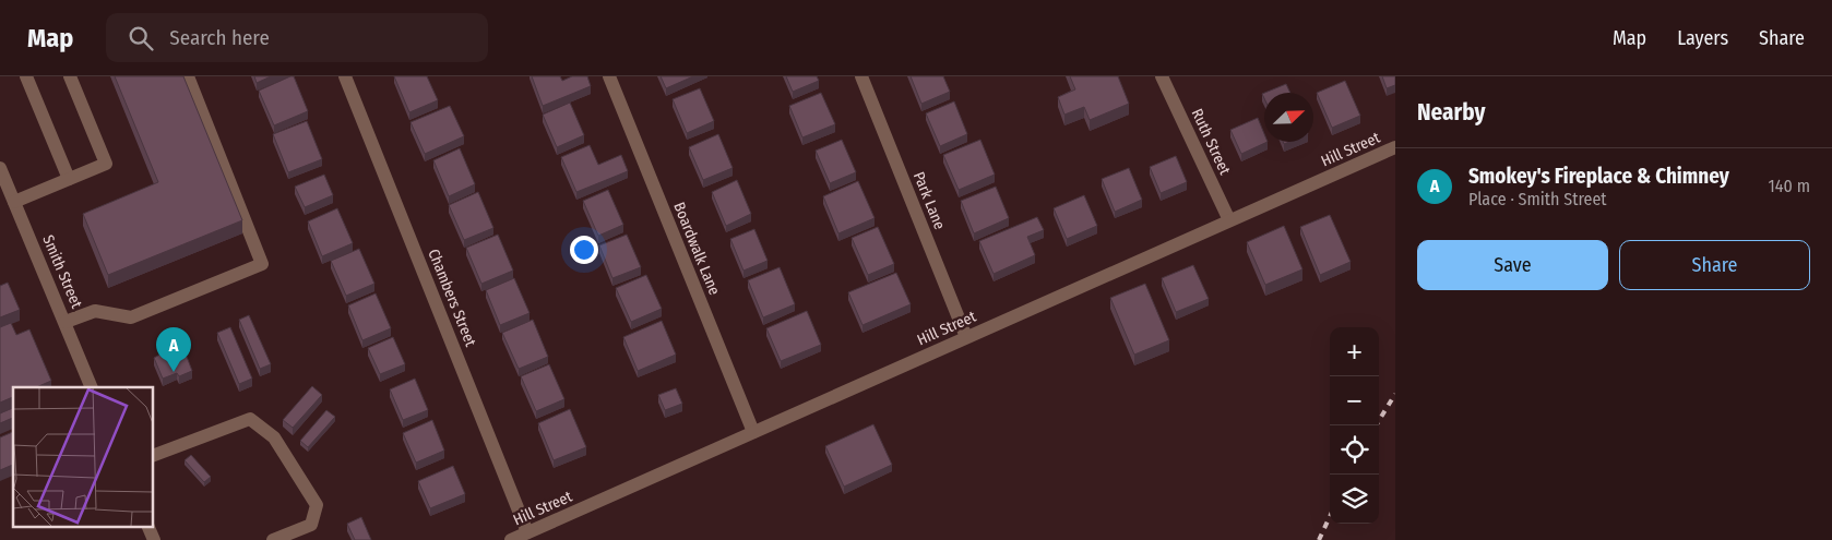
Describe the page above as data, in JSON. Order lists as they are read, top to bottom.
{
  "streets": {
    "street": [
      "Ruth Street",
      "Hill Street",
      "Park Lane",
      "Boardwalk Lane",
      "Smith Street",
      "Chambers Street"
    ]
  },
  "crossings": [
    ["Ruth Street", "Hill Street"],
    ["Hill Street", "Park Lane"],
    ["Hill Street", "Boardwalk Lane"],
    ["Hill Street", "Chambers Street"]
  ],
  "north": "top right",
  "page": {
    "header": "Map",
    "search": "Search here",
    "nav": ["Map", "Layers", "Share"],
    "heading": "Nearby",
    "list": [
      {
        "mark": "A",
        "name": "Smokey's Fireplace & Chimney",
        "note": "Place · Smith Street",
        "value": "140 m"
      }
    ],
    "buttons": ["Save", "Share"],
    "map_buttons": ["+", "−"],
    "pins": "A"
  }
}
